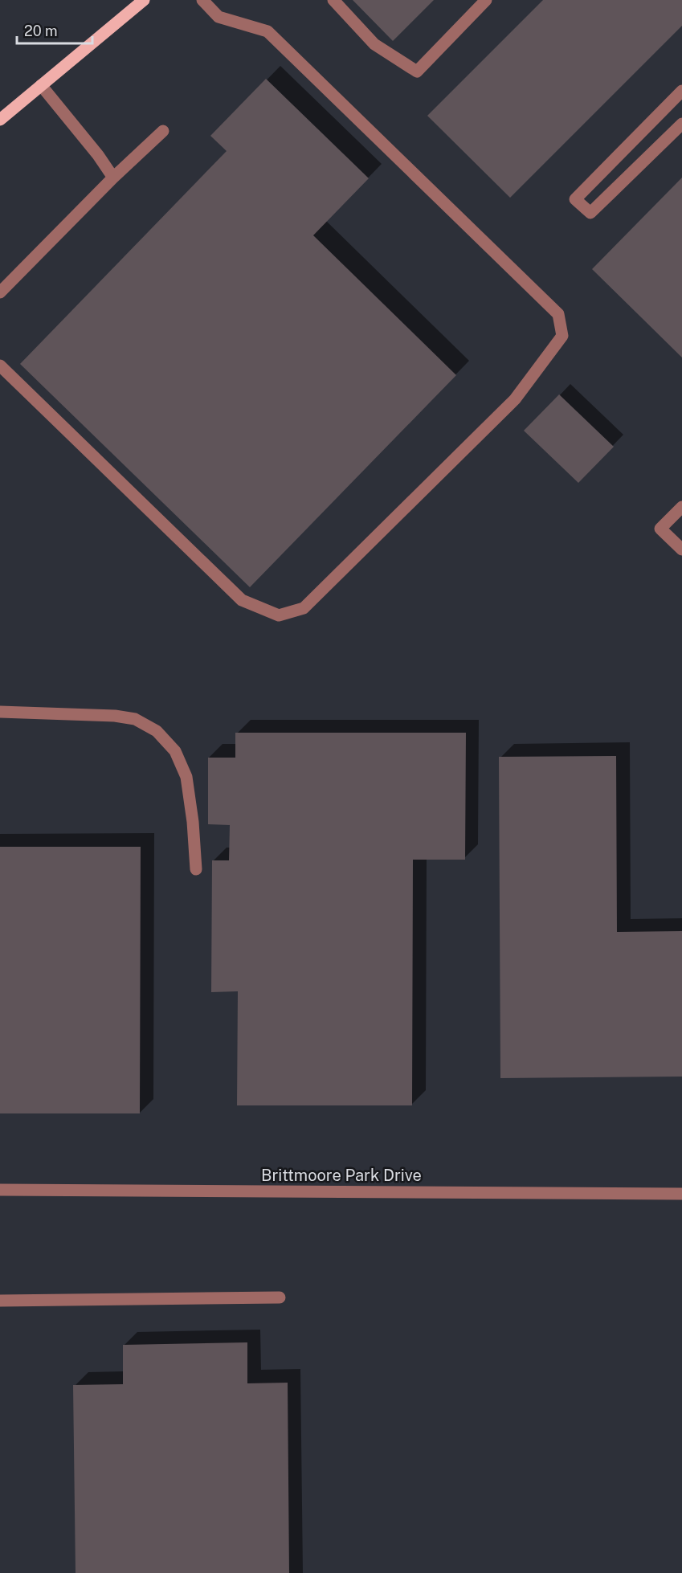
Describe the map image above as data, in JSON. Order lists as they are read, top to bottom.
{
  "streets": {
    "street": ["Brittmoore Park Drive"]
  },
  "scale_bar": "20 m"
}
